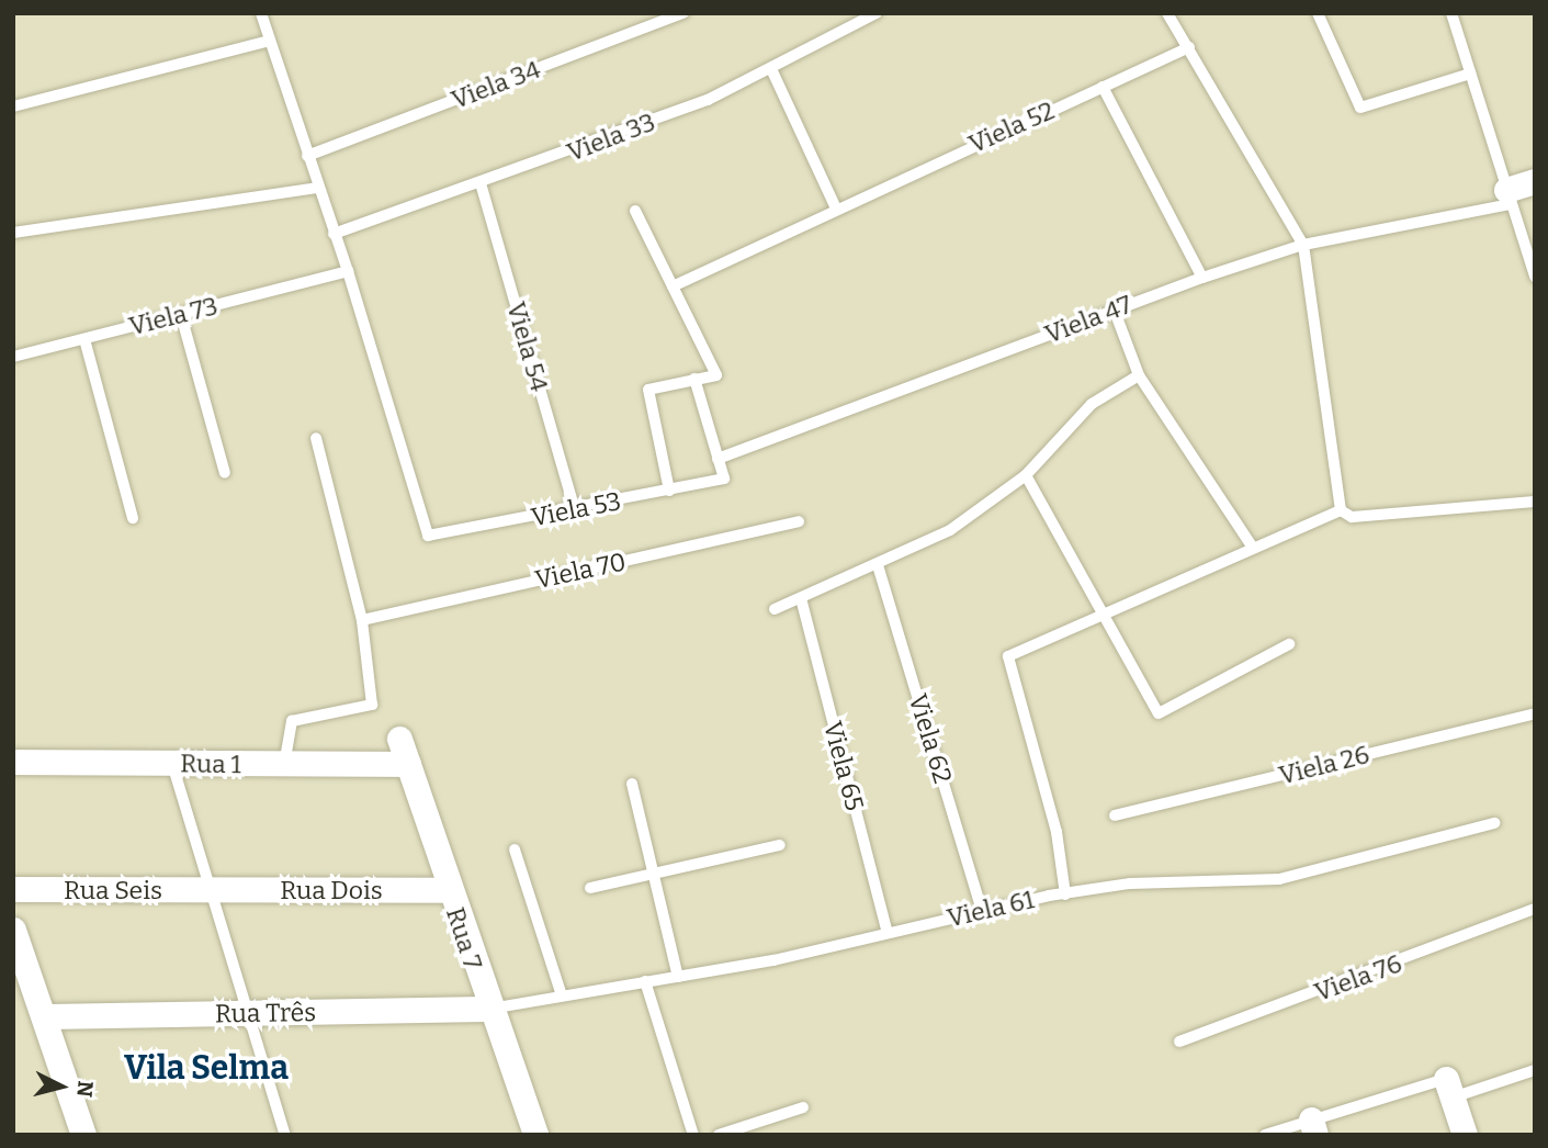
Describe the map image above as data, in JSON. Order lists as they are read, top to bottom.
{
  "streets": {
    "street": [
      "Rua 1",
      "Rua Seis",
      "Rua Dois",
      "Rua 7",
      "Rua Três"
    ],
    "lane": [
      "Viela 34",
      "Viela 52",
      "Viela 33",
      "Viela 73",
      "Viela 47",
      "Viela 54",
      "Viela 53",
      "Viela 70",
      "Viela 62",
      "Viela 26",
      "Viela 65",
      "Viela 61",
      "Viela 76"
    ]
  },
  "crossings": [
    ["Viela 33", "Viela 54"],
    ["Viela 73", "Viela 53"],
    ["Viela 47", "Viela 53"],
    ["Viela 54", "Viela 53"],
    ["Viela 62", "Viela 61"],
    ["Rua 1", "Rua 7"],
    ["Viela 65", "Viela 61"],
    ["Rua Seis", "Rua Dois"],
    ["Rua Dois", "Rua 7"],
    ["Viela 61", "Rua 7"],
    ["Viela 61", "Rua Três"],
    ["Rua 7", "Rua Três"]
  ],
  "districts": ["Vila Selma"],
  "north": "right"
}
